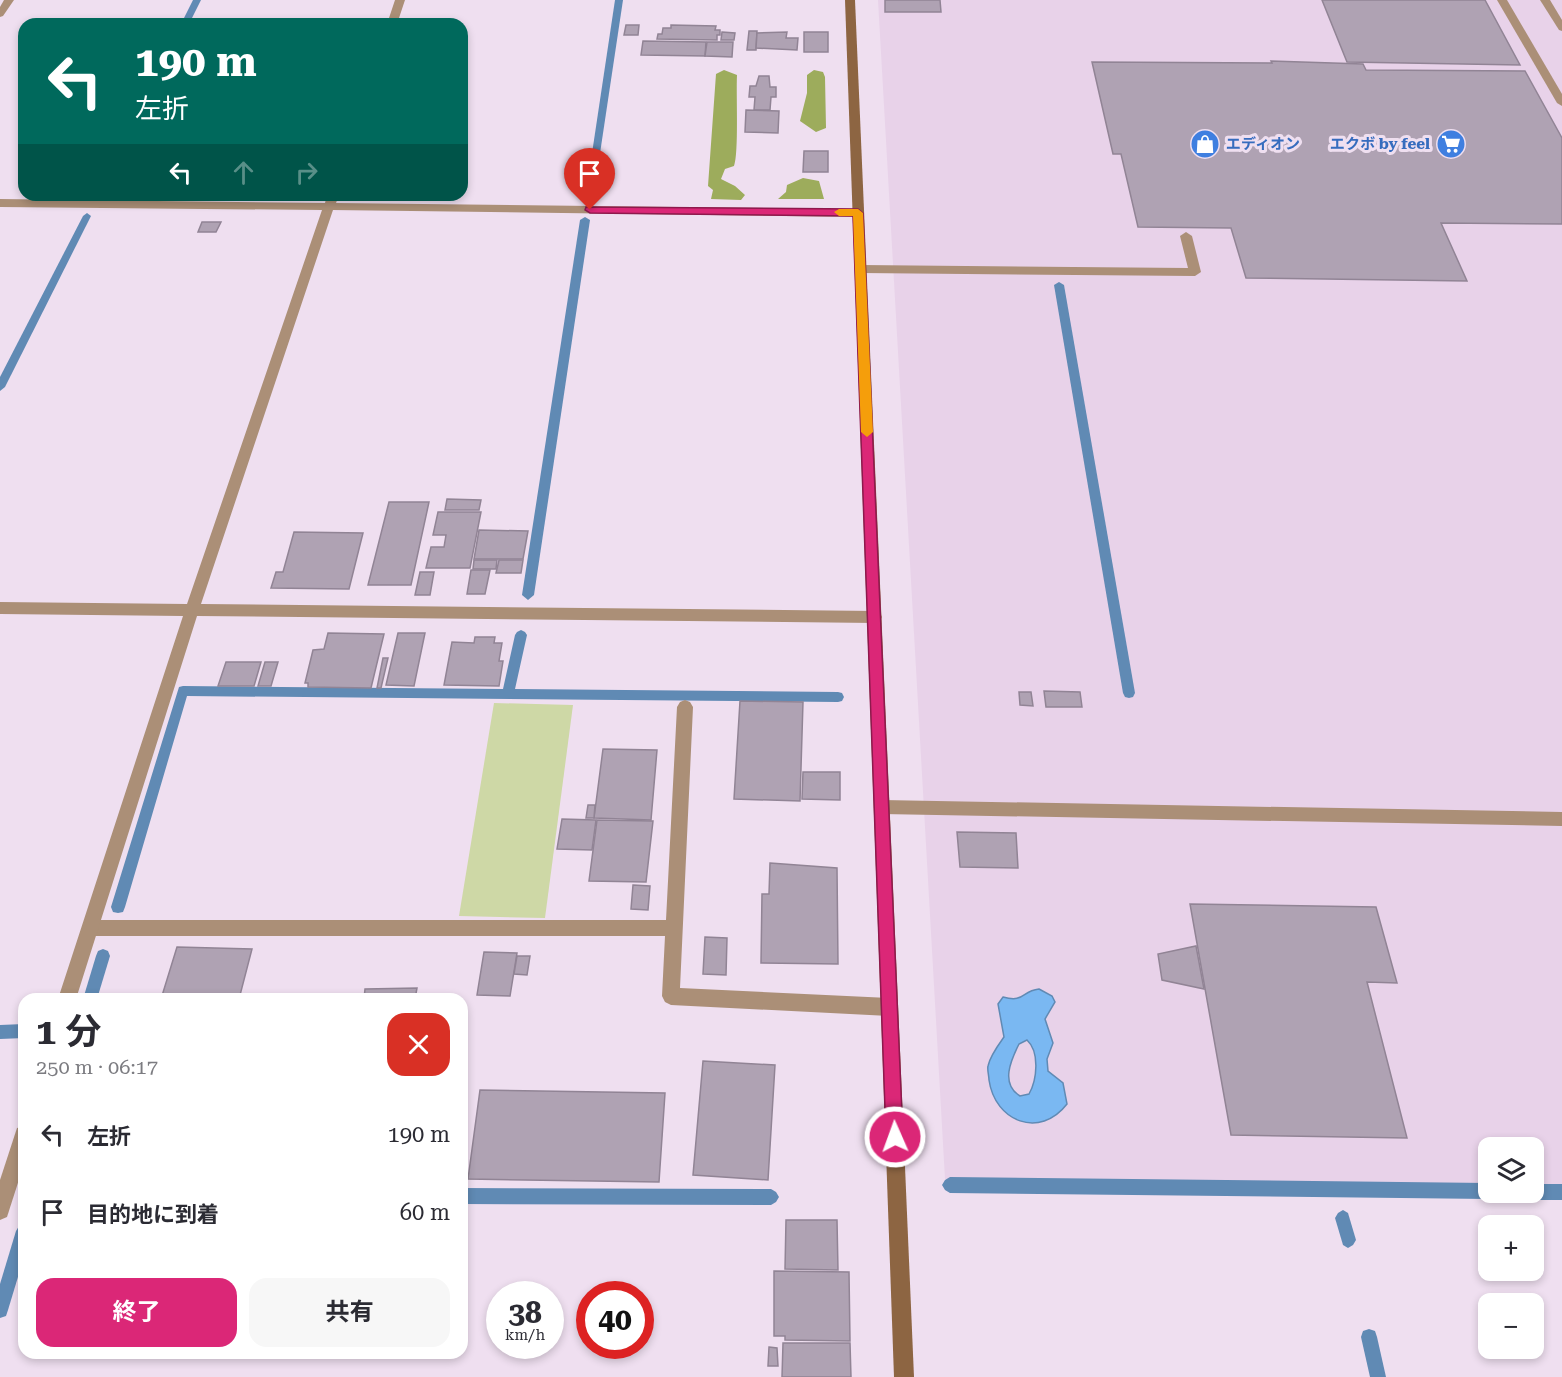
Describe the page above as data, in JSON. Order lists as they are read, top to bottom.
{
  "places": {
    "shop": ["エディオン"],
    "supermarket": ["エクボ by feel"]
  },
  "page": {
    "turn": ["190 m", "左折"],
    "heading": ["1 分", "250 m · 06:17"],
    "list": [
      {
        "name": "左折",
        "value": "190 m"
      },
      {
        "name": "目的地に到着",
        "value": "60 m"
      }
    ],
    "map_buttons": ["+", "−"],
    "buttons": ["終了", "共有"],
    "speed": "38 km/h",
    "limit": "40"
  }
}
